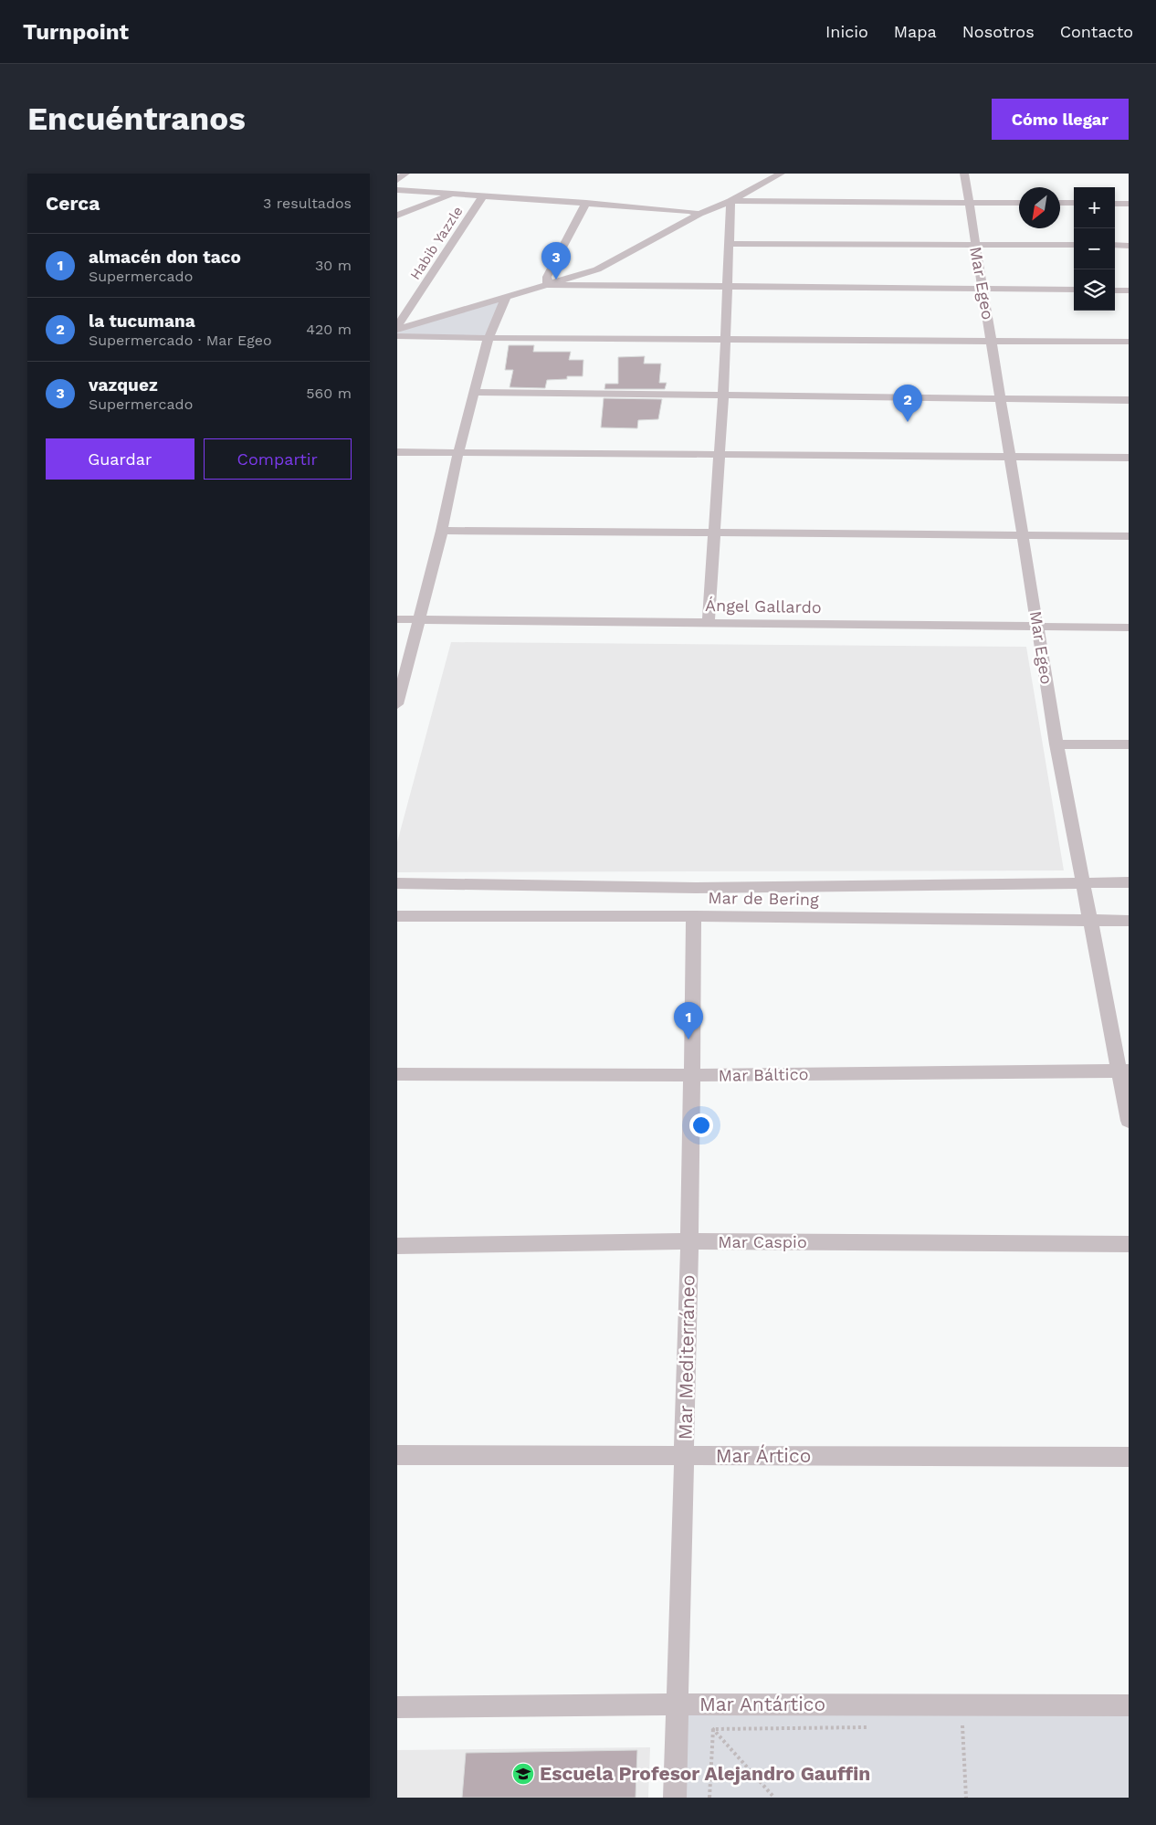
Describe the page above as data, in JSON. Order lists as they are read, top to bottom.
{
  "streets": {
    "street": [
      "Habib Yazzle",
      "Mar Egeo",
      "Ángel Gallardo",
      "Mar de Bering",
      "Mar Báltico",
      "Mar Caspio",
      "Mar Mediterráneo",
      "Mar Ártico",
      "Mar Antártico"
    ]
  },
  "crossings": [
    ["Mar Egeo", "Ángel Gallardo"],
    ["Mar Egeo", "Mar de Bering"],
    ["Mar Egeo", "Mar Báltico"],
    ["Mar de Bering", "Mar Mediterráneo"],
    ["Mar Báltico", "Mar Mediterráneo"],
    ["Mar Caspio", "Mar Mediterráneo"],
    ["Mar Mediterráneo", "Mar Ártico"],
    ["Mar Mediterráneo", "Mar Antártico"]
  ],
  "places": {
    "school or university": ["Escuela Profesor Alejandro Gauffin"]
  },
  "north": "bottom left",
  "page": {
    "header": "Turnpoint",
    "nav": [
      "Inicio",
      "Mapa",
      "Nosotros",
      "Contacto"
    ],
    "buttons": [
      "Cómo llegar",
      ["Guardar", "Compartir"]
    ],
    "title": "Encuéntranos",
    "heading": ["Cerca", "3 resultados"],
    "map_buttons": ["+", "−"],
    "list": [
      {
        "mark": "1",
        "name": "almacén don taco",
        "note": "Supermercado",
        "value": "30 m"
      },
      {
        "mark": "2",
        "name": "la tucumana",
        "note": "Supermercado · Mar Egeo",
        "value": "420 m"
      },
      {
        "mark": "3",
        "name": "vazquez",
        "note": "Supermercado",
        "value": "560 m"
      }
    ],
    "pins": ["3", "2", "1"]
  }
}
